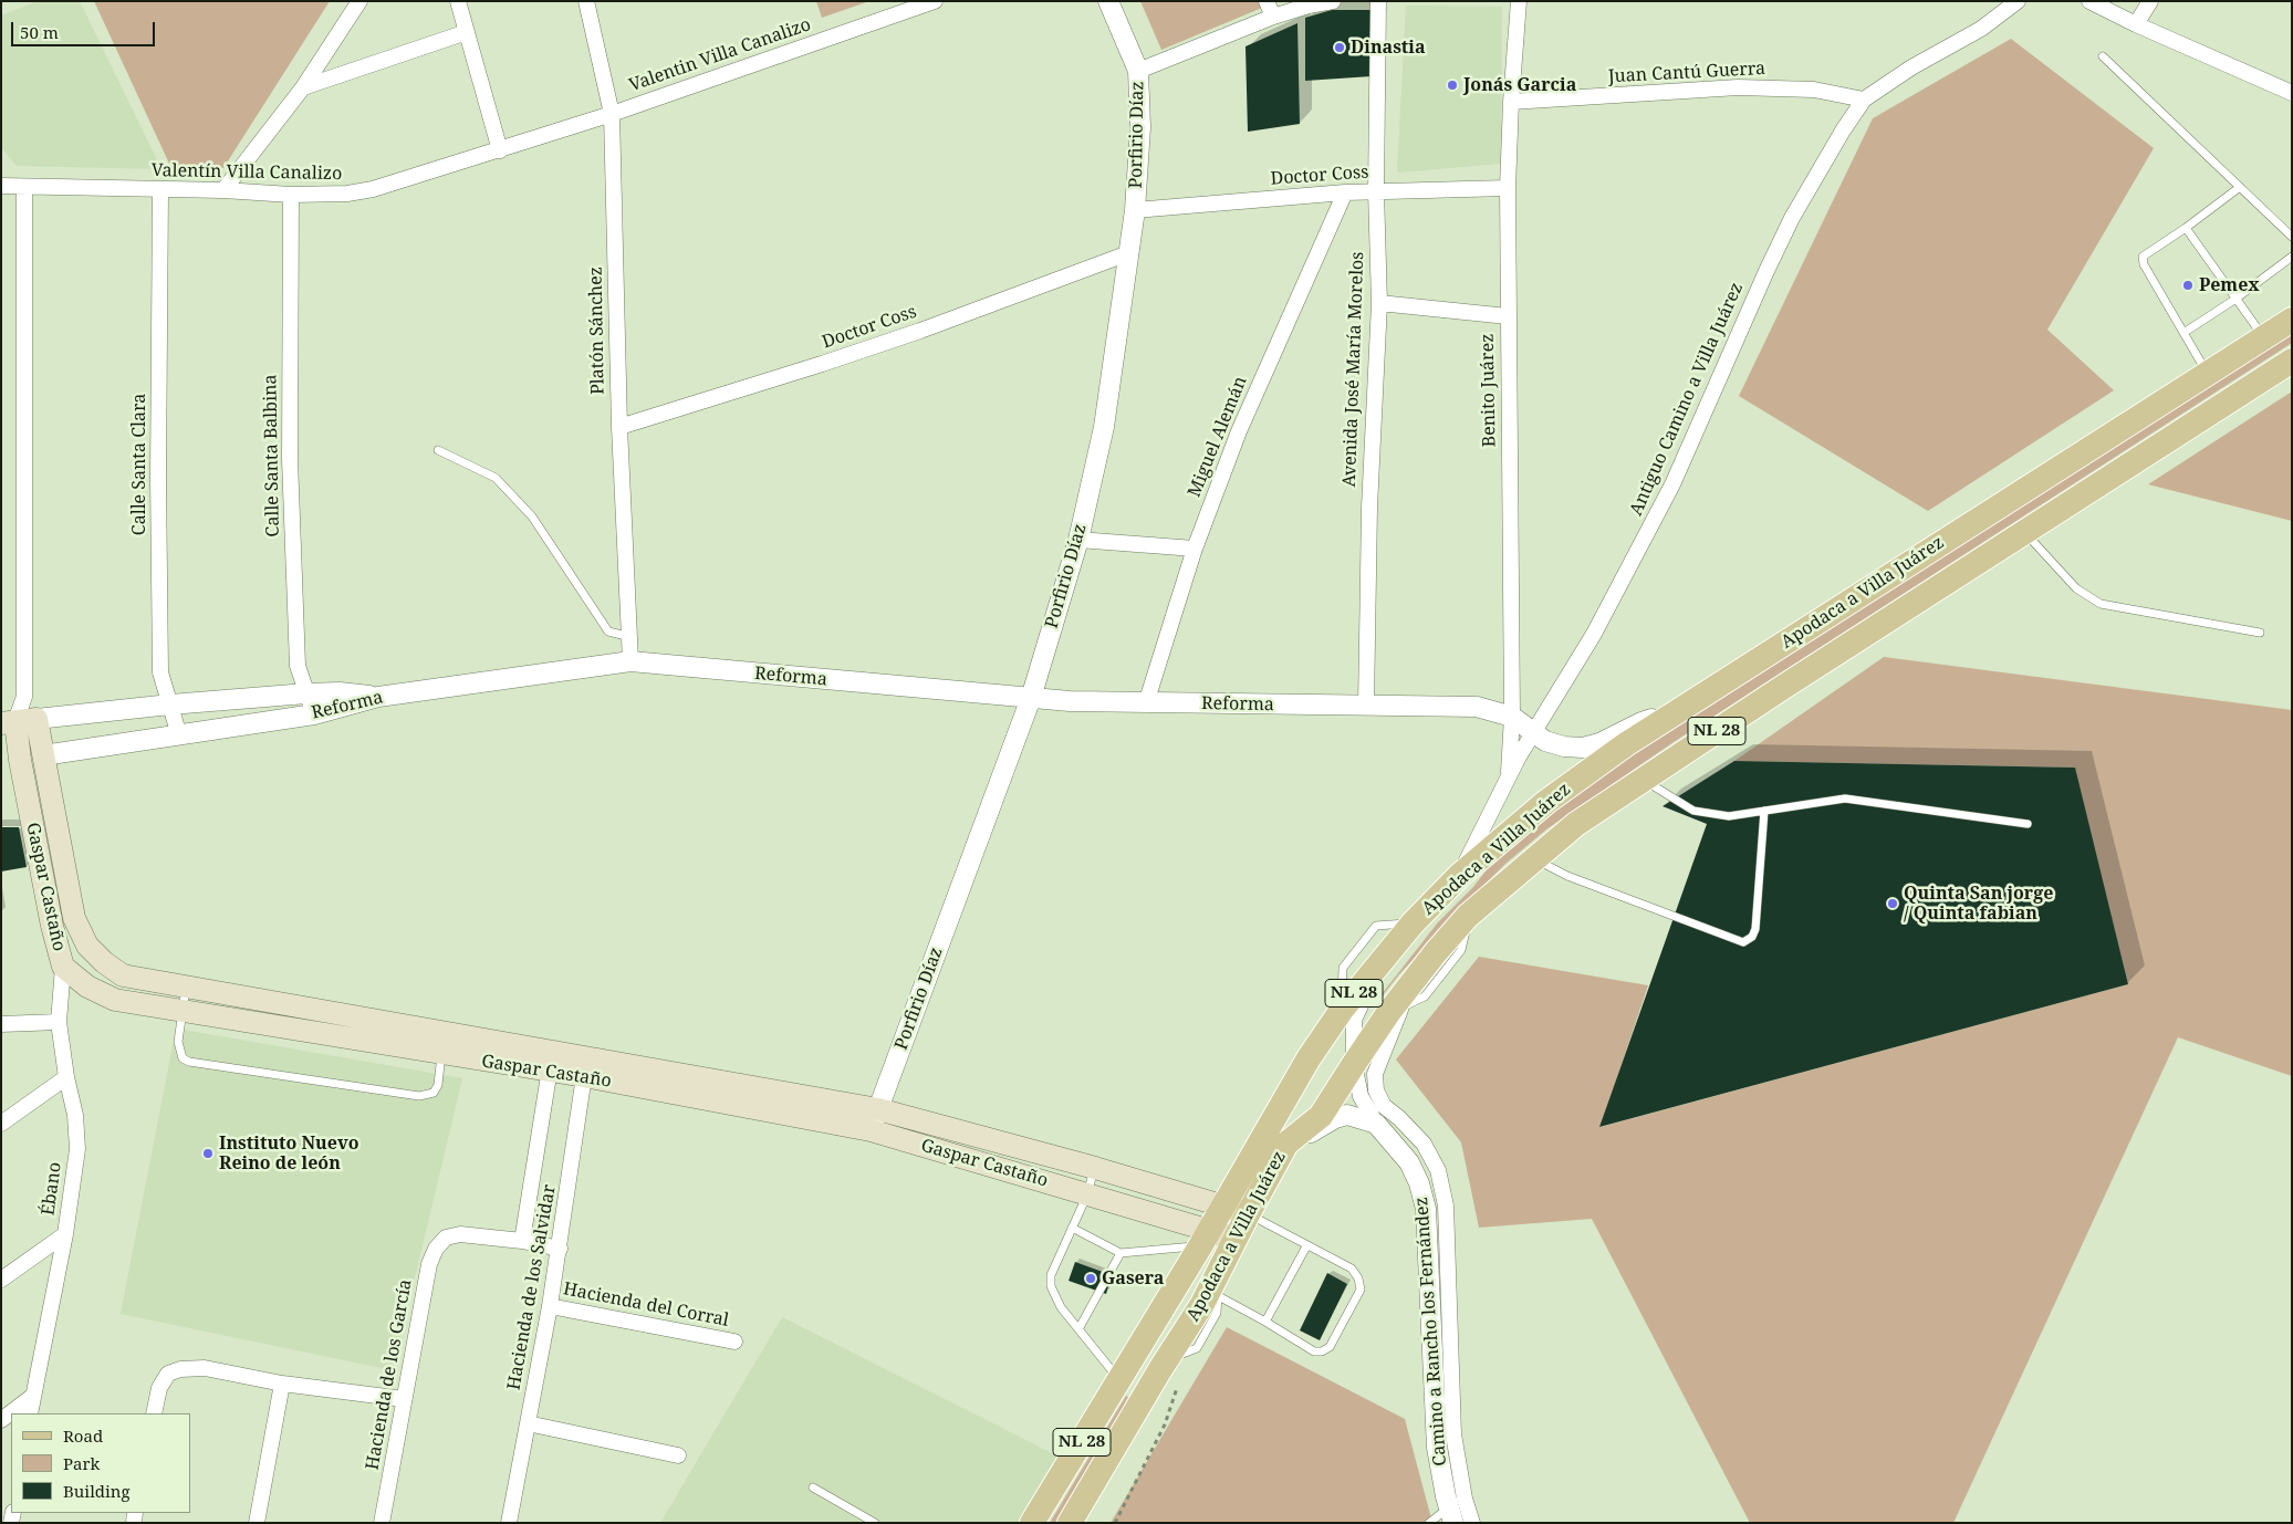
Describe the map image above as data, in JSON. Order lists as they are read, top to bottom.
{
  "streets": {
    "main road": ["Apodaca a Villa Juárez", "NL 28", "Gaspar Castaño"],
    "street": [
      "Valentin Villa Canalizo",
      "Juan Cantú Guerra",
      "Porfirio Díaz",
      "Valentín Villa Canalizo",
      "Doctor Coss",
      "Platón Sánchez",
      "Avenida José María Morelos",
      "Benito Juárez",
      "Antiguo Camino a Villa Juárez",
      "Miguel Alemán",
      "Calle Santa Balbina",
      "Calle Santa Clara",
      "Reforma",
      "Ébano",
      "Hacienda de los Salvidar",
      "Hacienda del Corral",
      "Camino a Rancho los Fernández",
      "Hacienda de los García"
    ]
  },
  "crossings": [
    ["Valentin Villa Canalizo", "Valentín Villa Canalizo"],
    ["Valentin Villa Canalizo", "Platón Sánchez"],
    ["Juan Cantú Guerra", "Benito Juárez"],
    ["Juan Cantú Guerra", "Antiguo Camino a Villa Juárez"],
    ["Porfirio Díaz", "Doctor Coss"],
    ["Porfirio Díaz", "Reforma"],
    ["Porfirio Díaz", "Gaspar Castaño"],
    ["Valentín Villa Canalizo", "Platón Sánchez"],
    ["Valentín Villa Canalizo", "Calle Santa Balbina"],
    ["Valentín Villa Canalizo", "Calle Santa Clara"],
    ["Doctor Coss", "Platón Sánchez"],
    ["Doctor Coss", "Avenida José María Morelos"],
    ["Doctor Coss", "Benito Juárez"],
    ["Doctor Coss", "Miguel Alemán"],
    ["Platón Sánchez", "Reforma"],
    ["Avenida José María Morelos", "Reforma"],
    ["Benito Juárez", "Antiguo Camino a Villa Juárez"],
    ["Benito Juárez", "Reforma"],
    ["Antiguo Camino a Villa Juárez", "Apodaca a Villa Juárez"],
    ["Miguel Alemán", "Reforma"],
    ["Calle Santa Balbina", "Reforma"],
    ["Calle Santa Clara", "Reforma"],
    ["Apodaca a Villa Juárez", "Gaspar Castaño"],
    ["Reforma", "Gaspar Castaño"],
    ["Gaspar Castaño", "Ébano"],
    ["Gaspar Castaño", "Hacienda de los Salvidar"],
    ["Hacienda de los Salvidar", "Hacienda del Corral"],
    ["Hacienda de los Salvidar", "Hacienda de los García"]
  ],
  "places": [
    "Dinastia",
    "Jonás Garcia",
    "Pemex",
    "Quinta San jorge / Quinta fabian",
    "Instituto Nuevo Reino de león",
    "Gasera"
  ],
  "legend": ["Road", "Park", "Building"],
  "scale_bar": "50 m"
}
